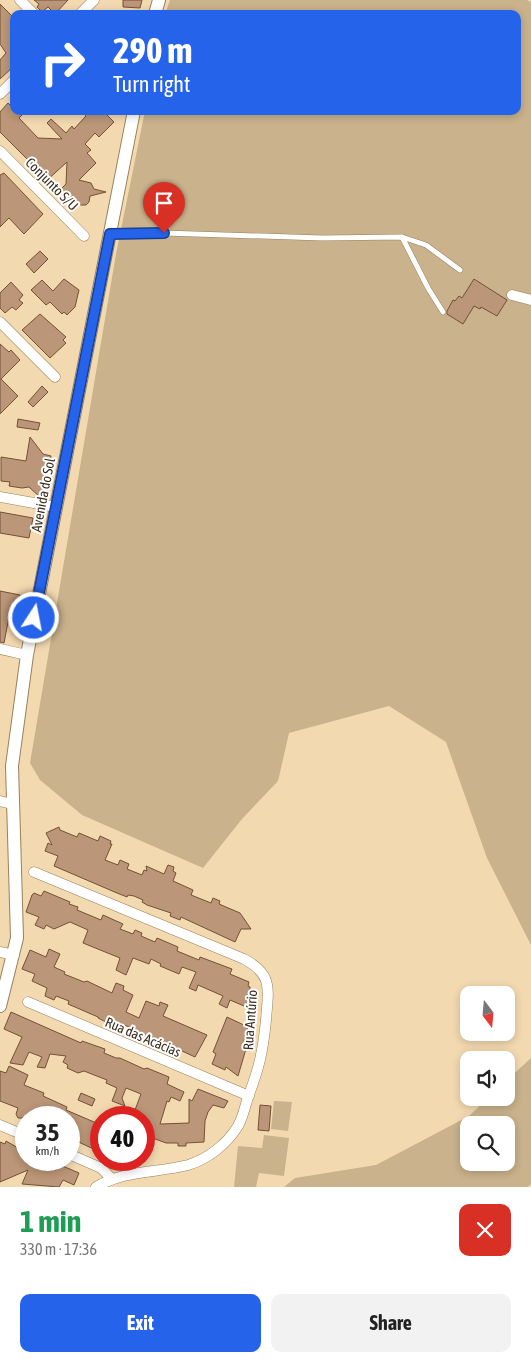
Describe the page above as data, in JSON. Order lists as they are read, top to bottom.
{
  "streets": {
    "street": [
      "Conjunto S/U",
      "Avenida do Sol",
      "Rua Antúrio",
      "Rua das Acácias"
    ]
  },
  "crossings": [
    ["Rua Antúrio", "Rua das Acácias"]
  ],
  "north": "bottom",
  "page": {
    "turn": ["290 m", "Turn right"],
    "speed": "35 km/h",
    "limit": "40",
    "heading": ["1 min", "330 m · 17:36"],
    "buttons": ["Exit", "Share"]
  }
}
